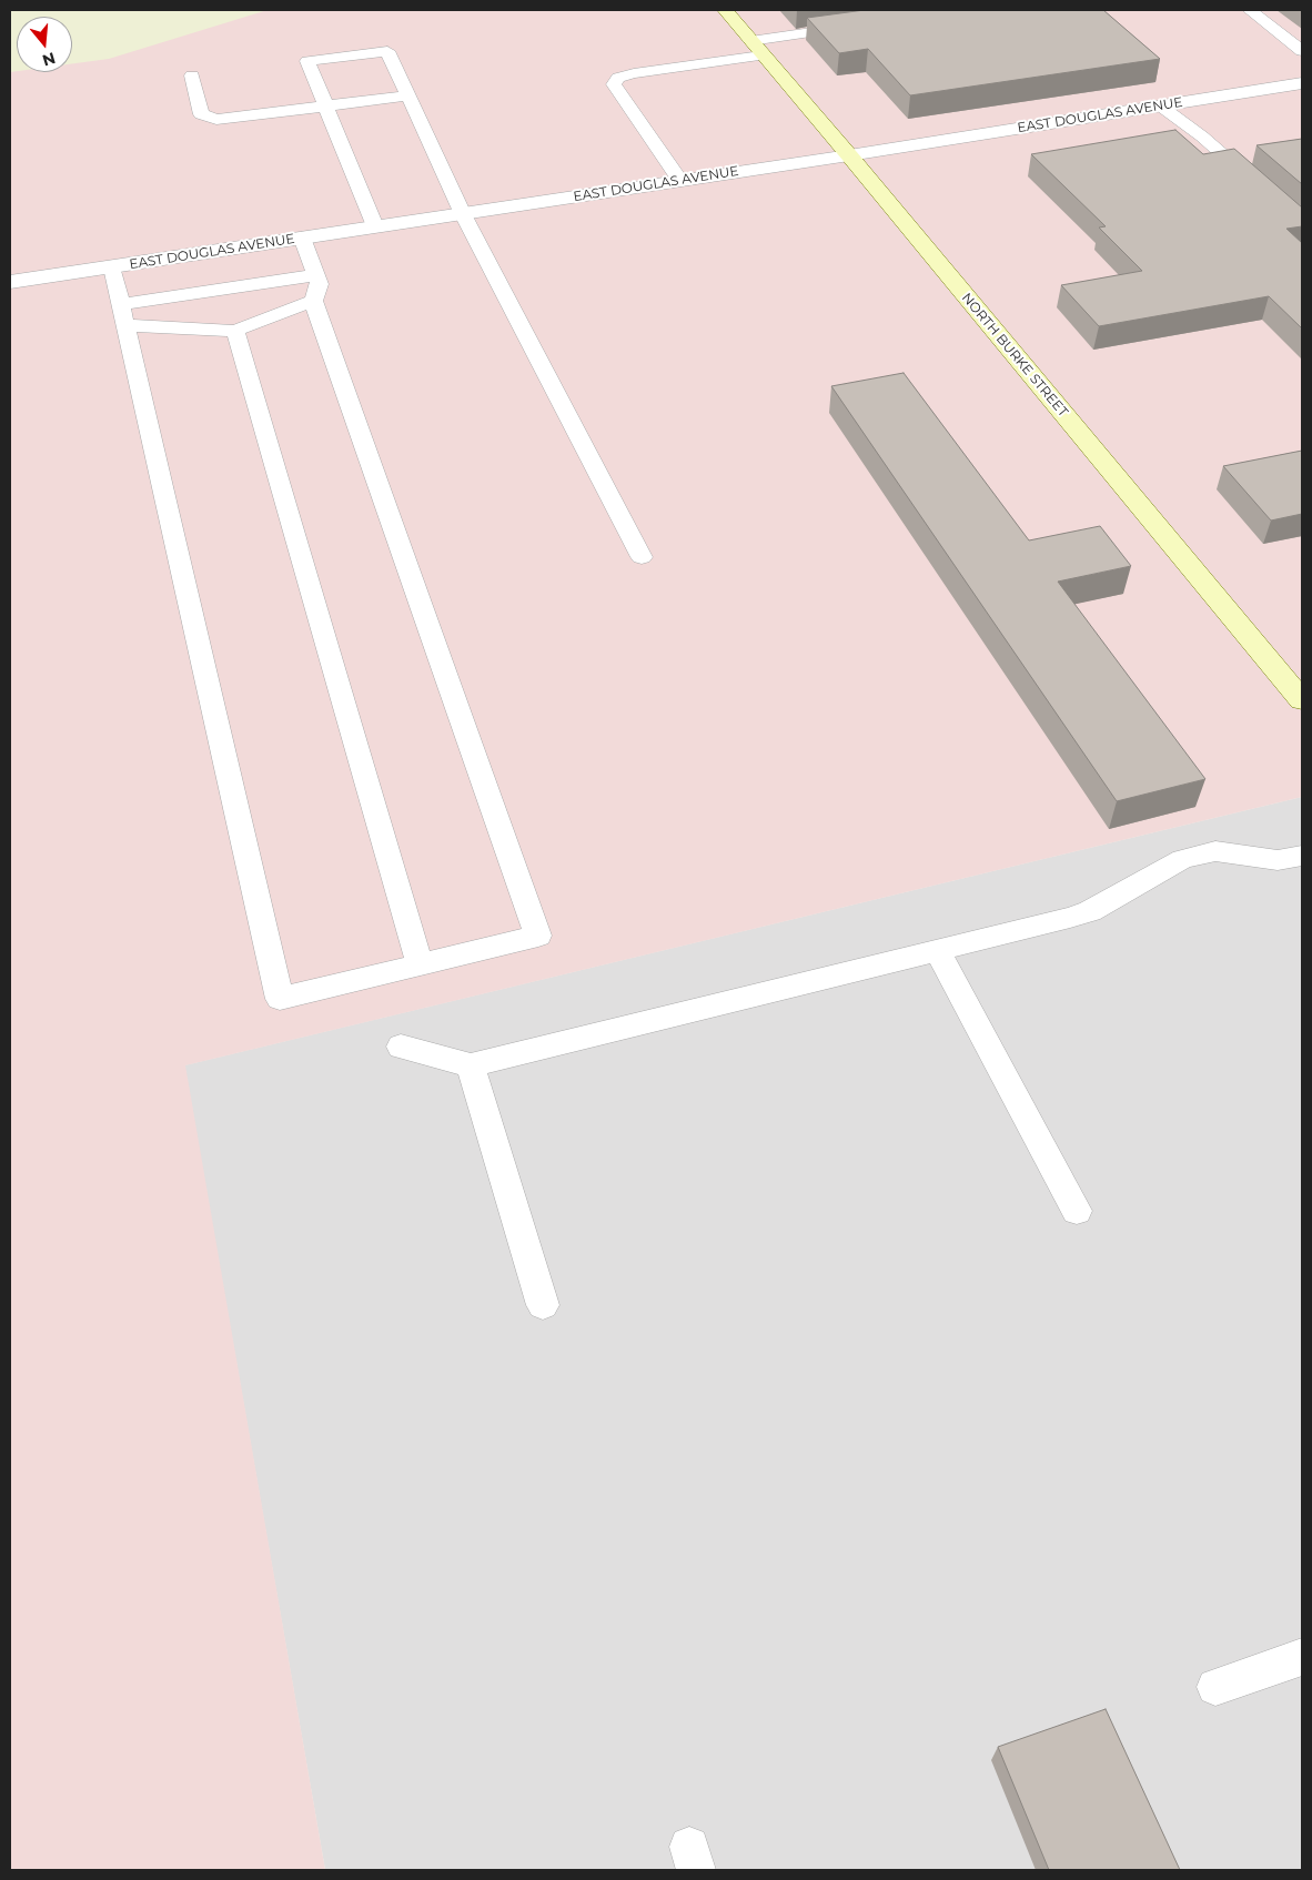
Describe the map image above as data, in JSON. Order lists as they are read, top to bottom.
{
  "streets": {
    "street": ["EAST DOUGLAS AVENUE", "NORTH BURKE STREET"]
  },
  "crossings": [
    ["EAST DOUGLAS AVENUE", "NORTH BURKE STREET"]
  ],
  "north": "bottom"
}
